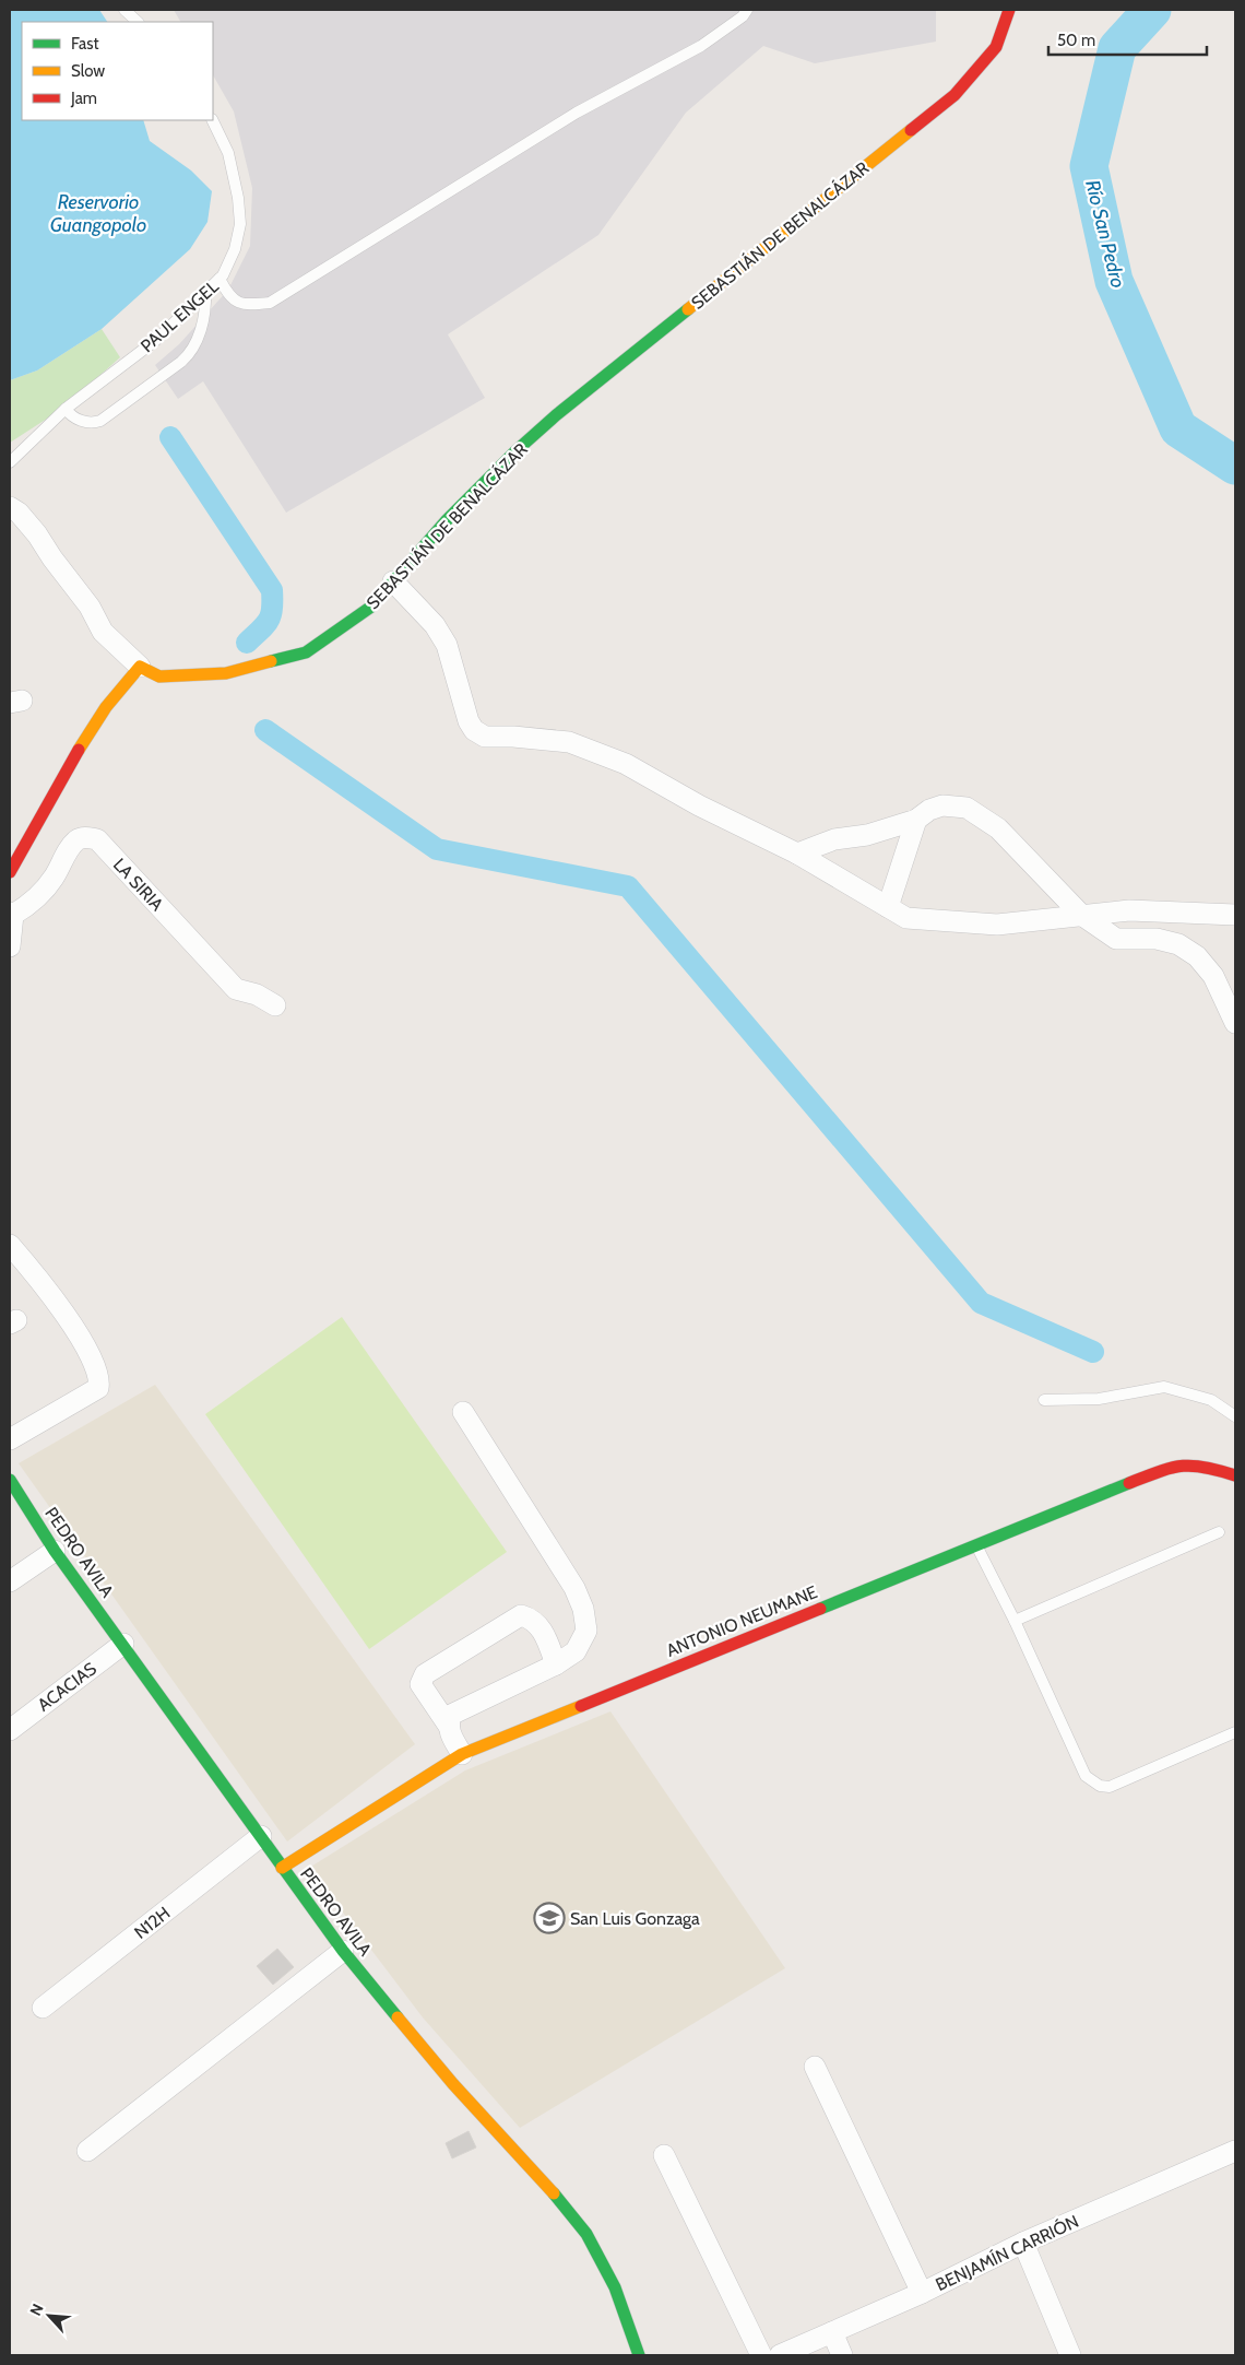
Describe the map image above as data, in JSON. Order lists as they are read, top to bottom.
{
  "streets": {
    "street": [
      "SEBASTIÁN DE BENALCÁZAR",
      "LA SIRIA",
      "PEDRO AVILA",
      "ANTONIO NEUMANE",
      "ACACIAS",
      "N12H",
      "BENJAMÍN CARRIÓN"
    ],
    "lane": ["PAUL ENGEL"]
  },
  "crossings": [
    ["PEDRO AVILA", "ANTONIO NEUMANE"],
    ["PEDRO AVILA", "ACACIAS"],
    ["PEDRO AVILA", "N12H"]
  ],
  "water": ["Reservorio Guangopolo", "Río San Pedro"],
  "places": {
    "school or university": ["San Luis Gonzaga"]
  },
  "legend": ["Fast", "Slow", "Jam"],
  "scale_bar": "50 m",
  "north": "top left"
}
